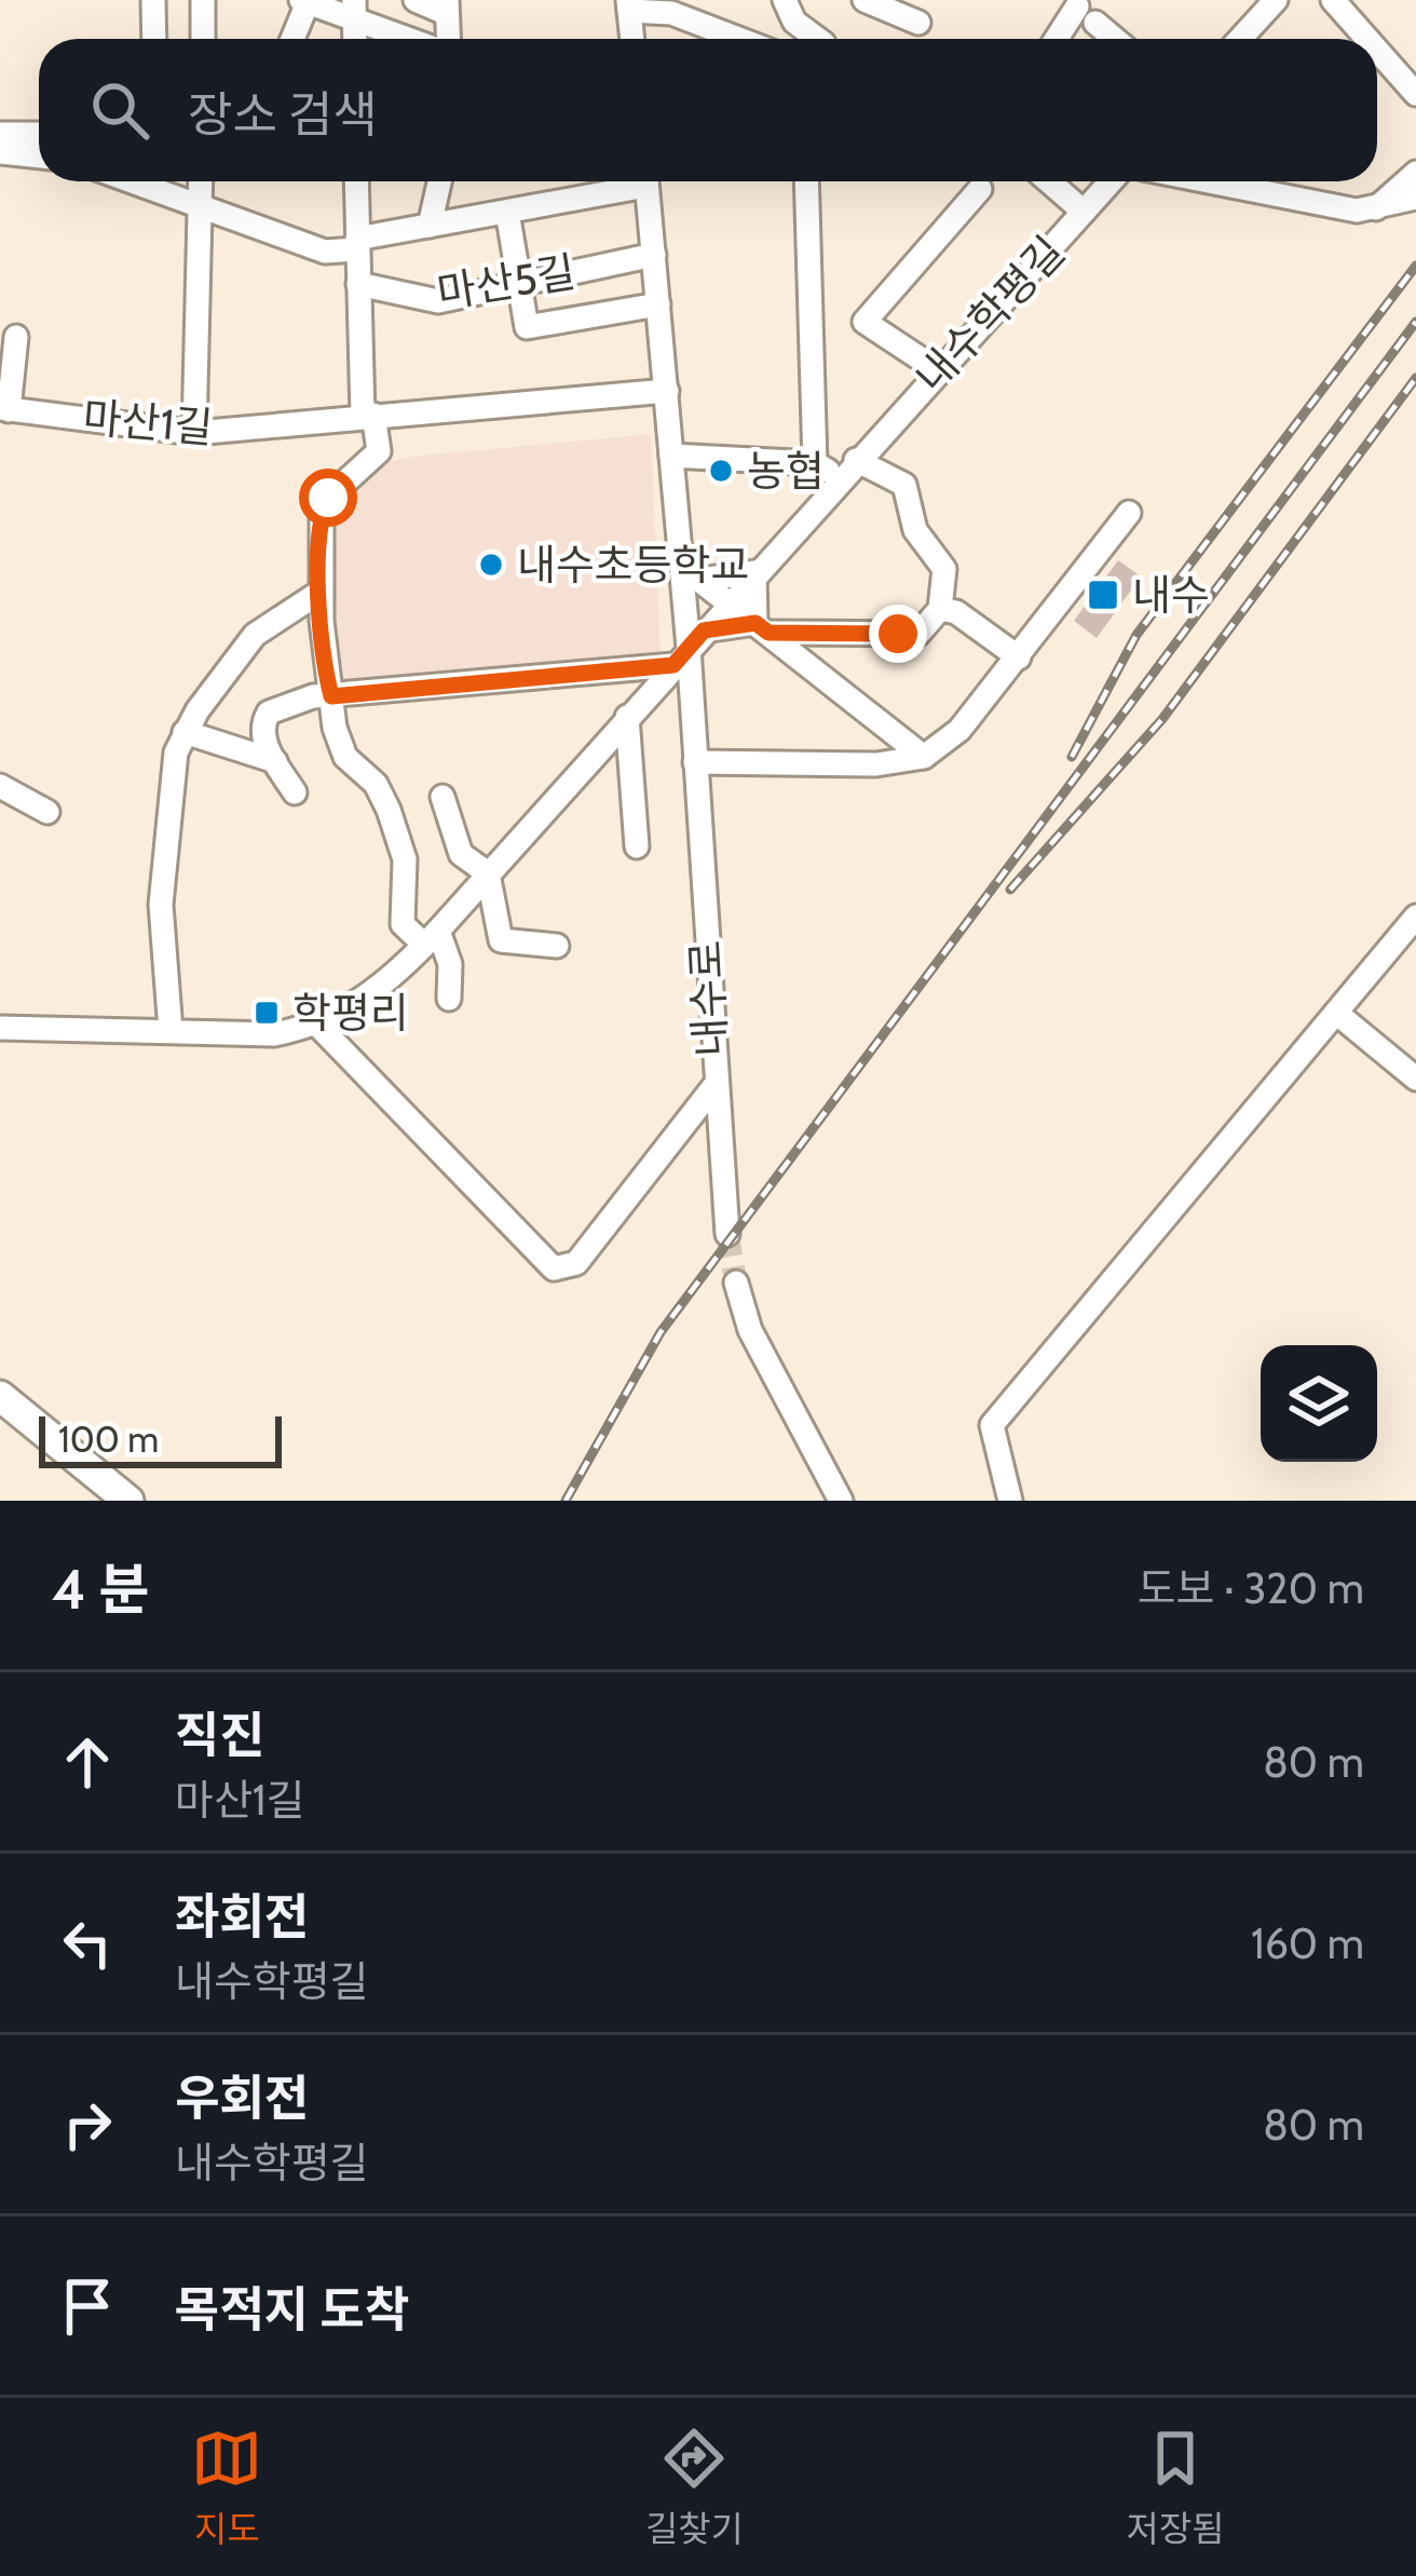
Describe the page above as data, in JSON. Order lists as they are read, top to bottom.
{
  "streets": {
    "street": [
      "마산5길",
      "내수학평길",
      "마산1길",
      "내수로"
    ]
  },
  "crossings": [
    ["마산5길", "내수로"],
    ["내수학평길", "내수로"],
    ["마산1길", "내수로"]
  ],
  "places": {
    "other": ["농협", "내수초등학교"],
    "transit": ["내수", "학평리"]
  },
  "scale_bar": "100 m",
  "page": {
    "search": "장소 검색",
    "scale": "100 m",
    "heading": ["4 분", "도보 · 320 m"],
    "list": [
      ["직진", "마산1길", "80 m"],
      ["좌회전", "내수학평길", "160 m"],
      ["우회전", "내수학평길", "80 m"],
      "목적지 도착"
    ],
    "nav": ["지도", "길찾기", "저장됨"]
  }
}
